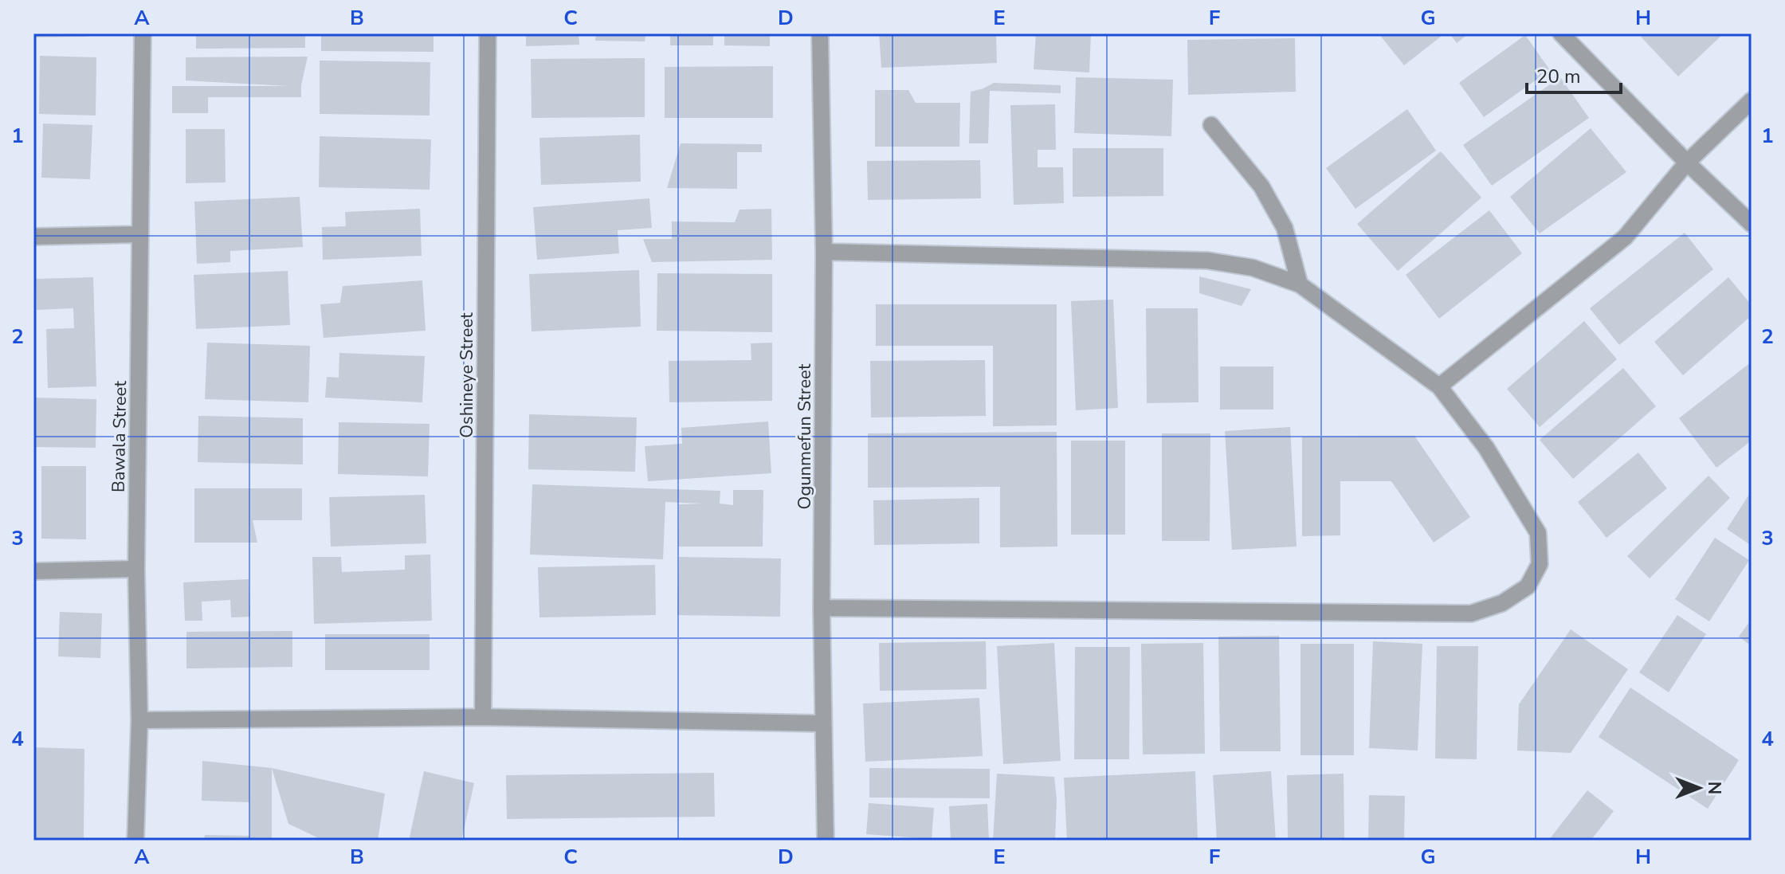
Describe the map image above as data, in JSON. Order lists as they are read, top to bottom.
{
  "streets": {
    "street": ["Oshineye Street", "Bawala Street", "Ogunmefun Street"]
  },
  "scale_bar": "20 m",
  "north": "right",
  "grid": {
    "columns": [
      "A",
      "B",
      "C",
      "D",
      "E",
      "F",
      "G",
      "H"
    ],
    "rows": [
      "1",
      "2",
      "3",
      "4"
    ]
  }
}
